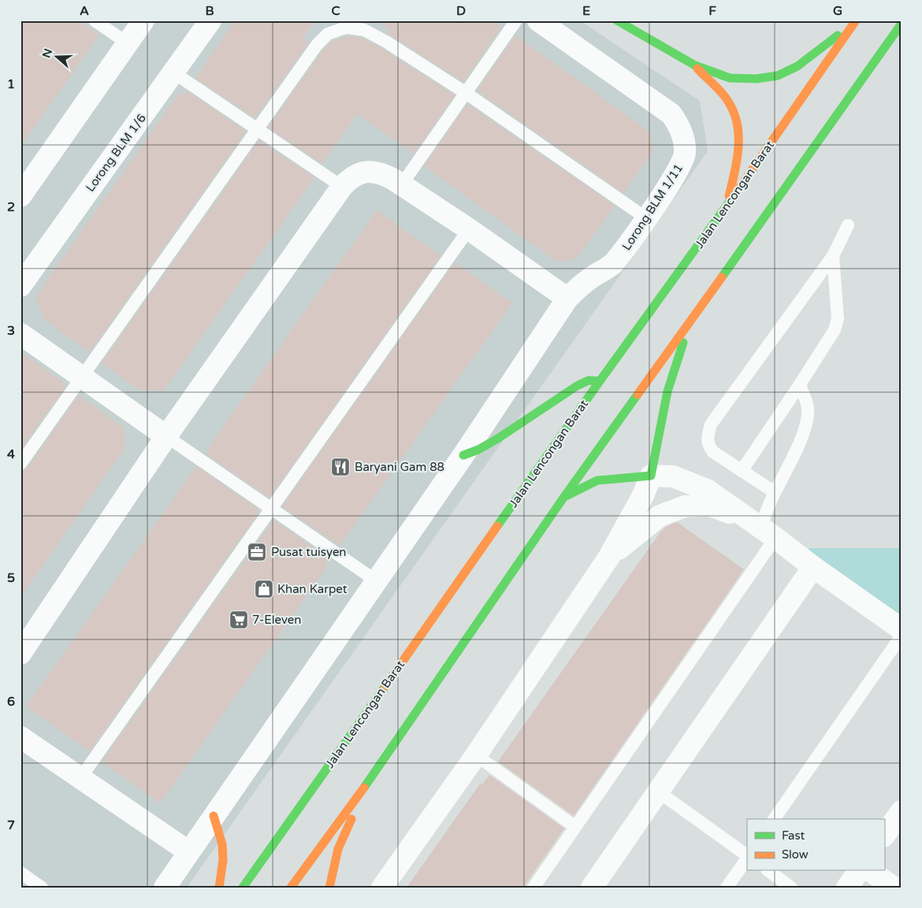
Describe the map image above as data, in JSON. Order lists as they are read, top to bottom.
{
  "streets": {
    "main road": ["Jalan Lencongan Barat"],
    "street": ["Lorong BLM 1/6", "Lorong BLM 1/11"]
  },
  "places": {
    "restaurant": ["Baryani Gam 88"],
    "office": ["Pusat tuisyen"],
    "shop": ["Khan Karpet"],
    "supermarket": ["7-Eleven"]
  },
  "legend": ["Fast", "Slow"],
  "north": "left",
  "grid": {
    "columns": [
      "A",
      "B",
      "C",
      "D",
      "E",
      "F",
      "G"
    ],
    "rows": [
      "1",
      "2",
      "3",
      "4",
      "5",
      "6",
      "7"
    ]
  }
}
